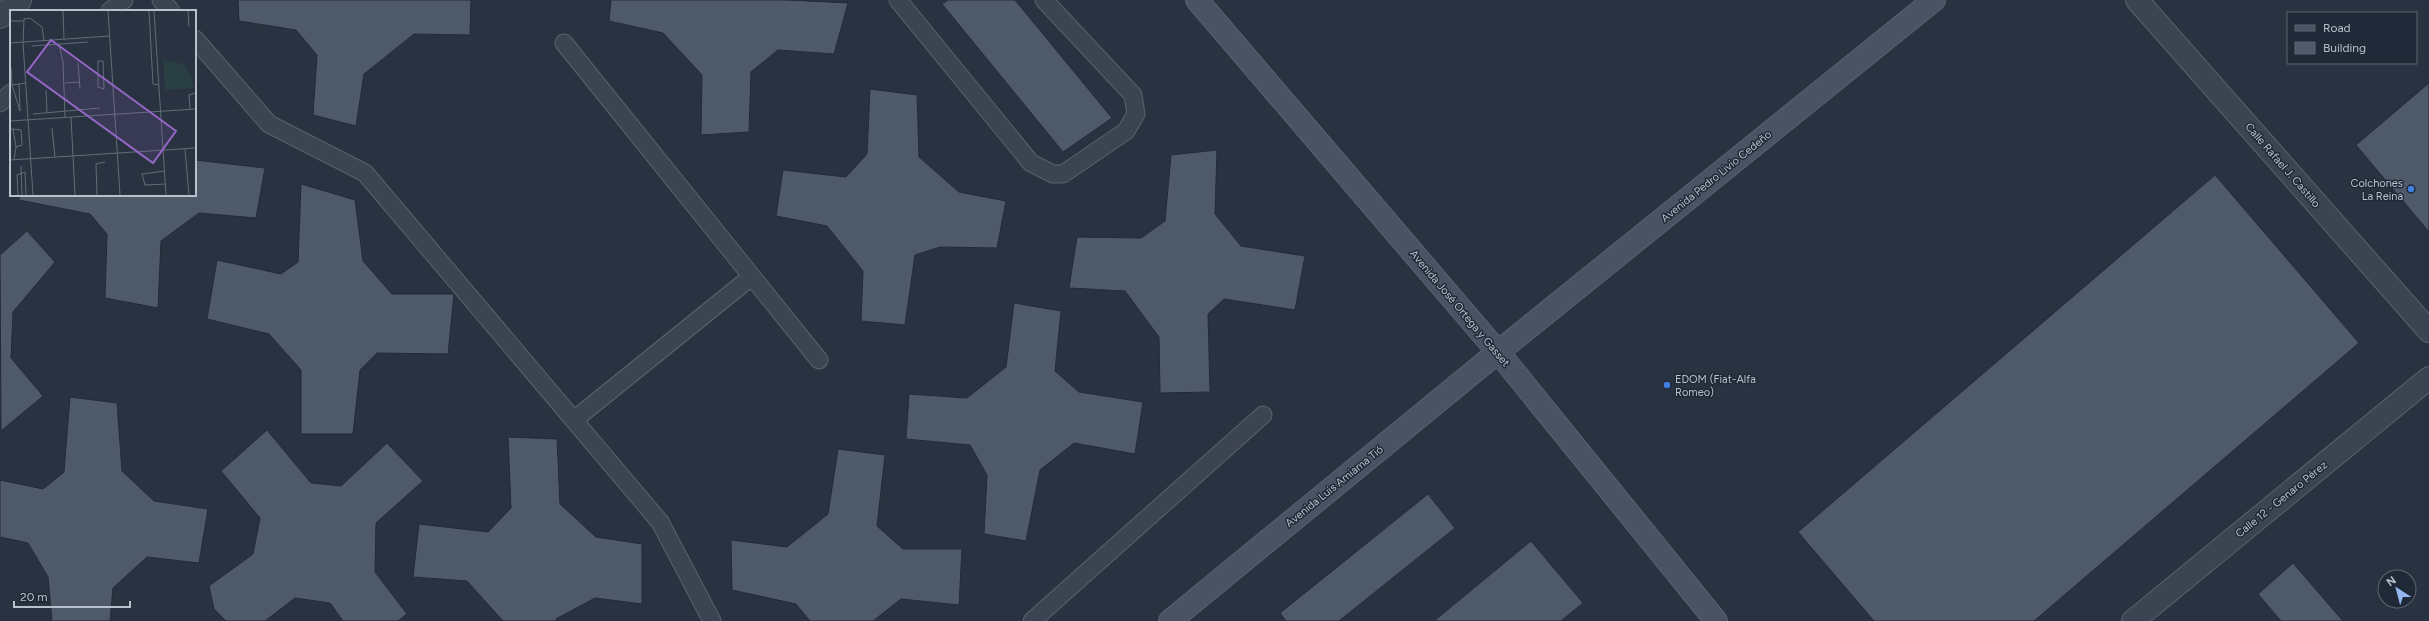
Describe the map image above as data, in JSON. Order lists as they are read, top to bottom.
{
  "streets": {
    "main road": ["Avenida Pedro Livio Cedeño", "Avenida José Ortega y Gasset", "Avenida Luis Amiama Tió"],
    "street": ["Calle Rafael J. Castillo", "Calle 12 - Genaro Pérez"]
  },
  "crossings": [
    ["Avenida Pedro Livio Cedeño", "Avenida José Ortega y Gasset"],
    ["Avenida Pedro Livio Cedeño", "Avenida Luis Amiama Tió"],
    ["Avenida José Ortega y Gasset", "Avenida Luis Amiama Tió"]
  ],
  "places": ["Colchones La Reina", "EDOM (Fiat-Alfa Romeo)"],
  "legend": ["Road", "Building"],
  "scale_bar": "20 m",
  "north": "top left"
}
